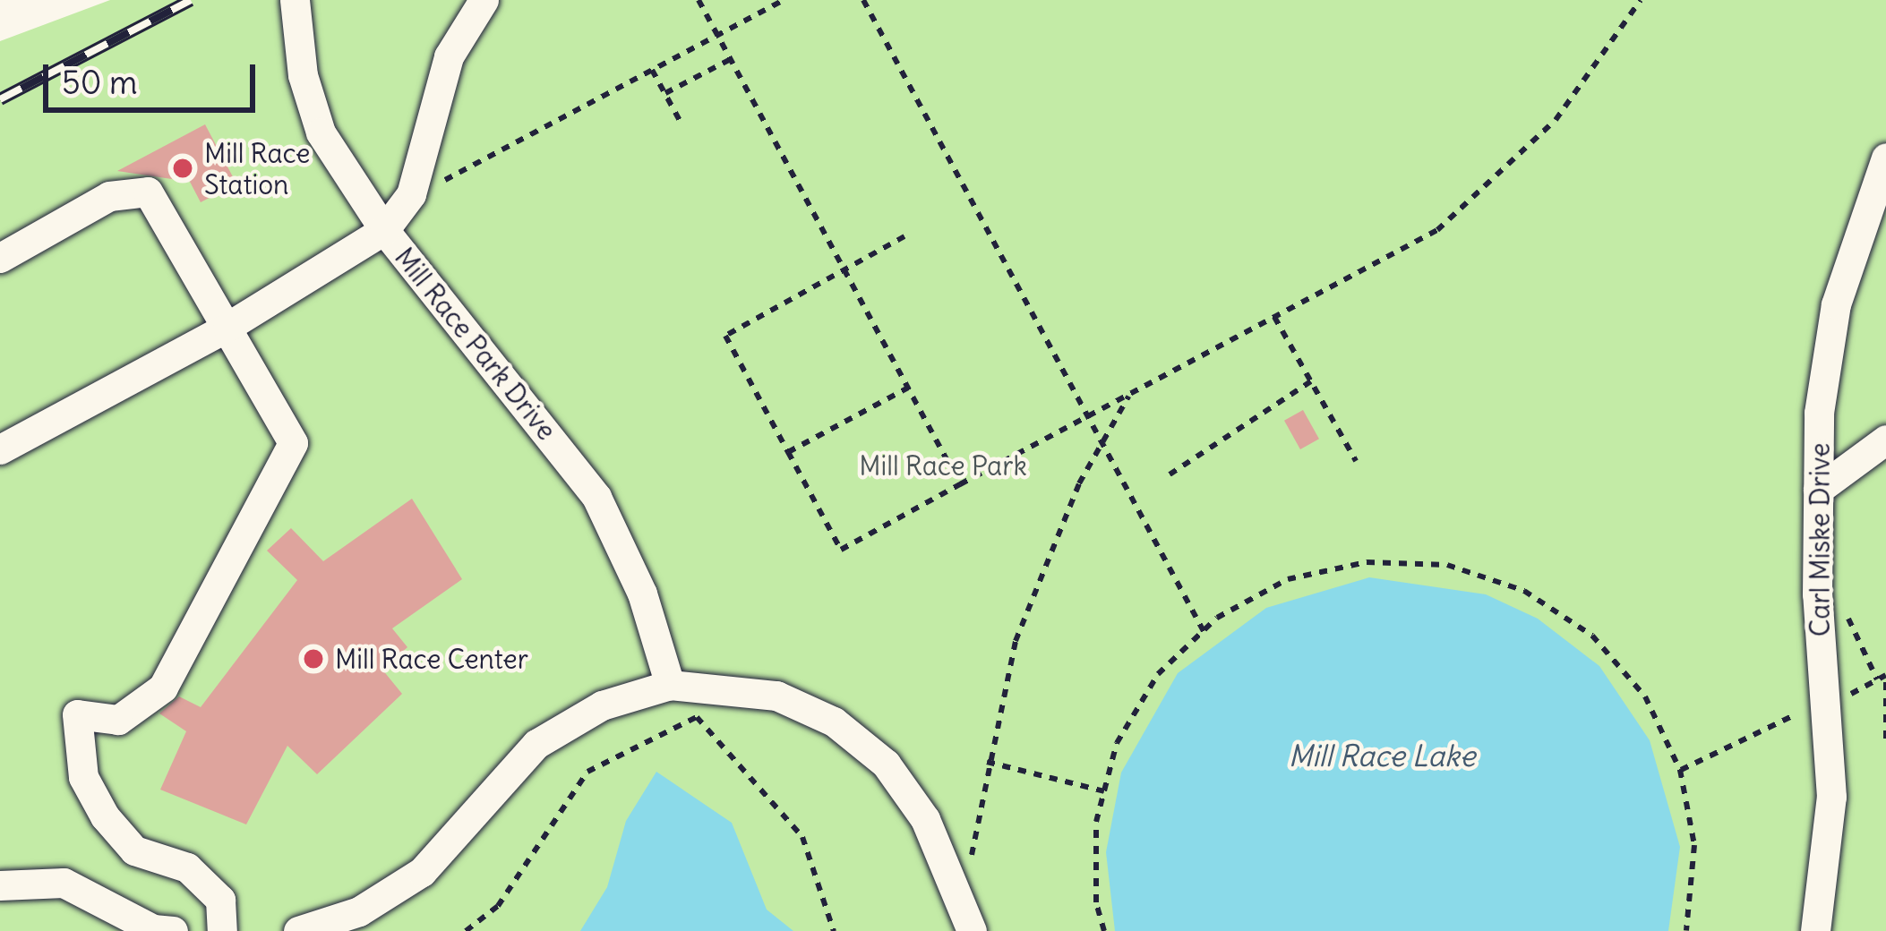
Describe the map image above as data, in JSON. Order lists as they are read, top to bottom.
{
  "streets": {
    "street": ["Mill Race Park Drive", "Carl Miske Drive"]
  },
  "water": ["Mill Race Lake"],
  "parks": ["Mill Race Park"],
  "places": ["Mill Race Station", "Mill Race Center"],
  "scale_bar": "50 m"
}
